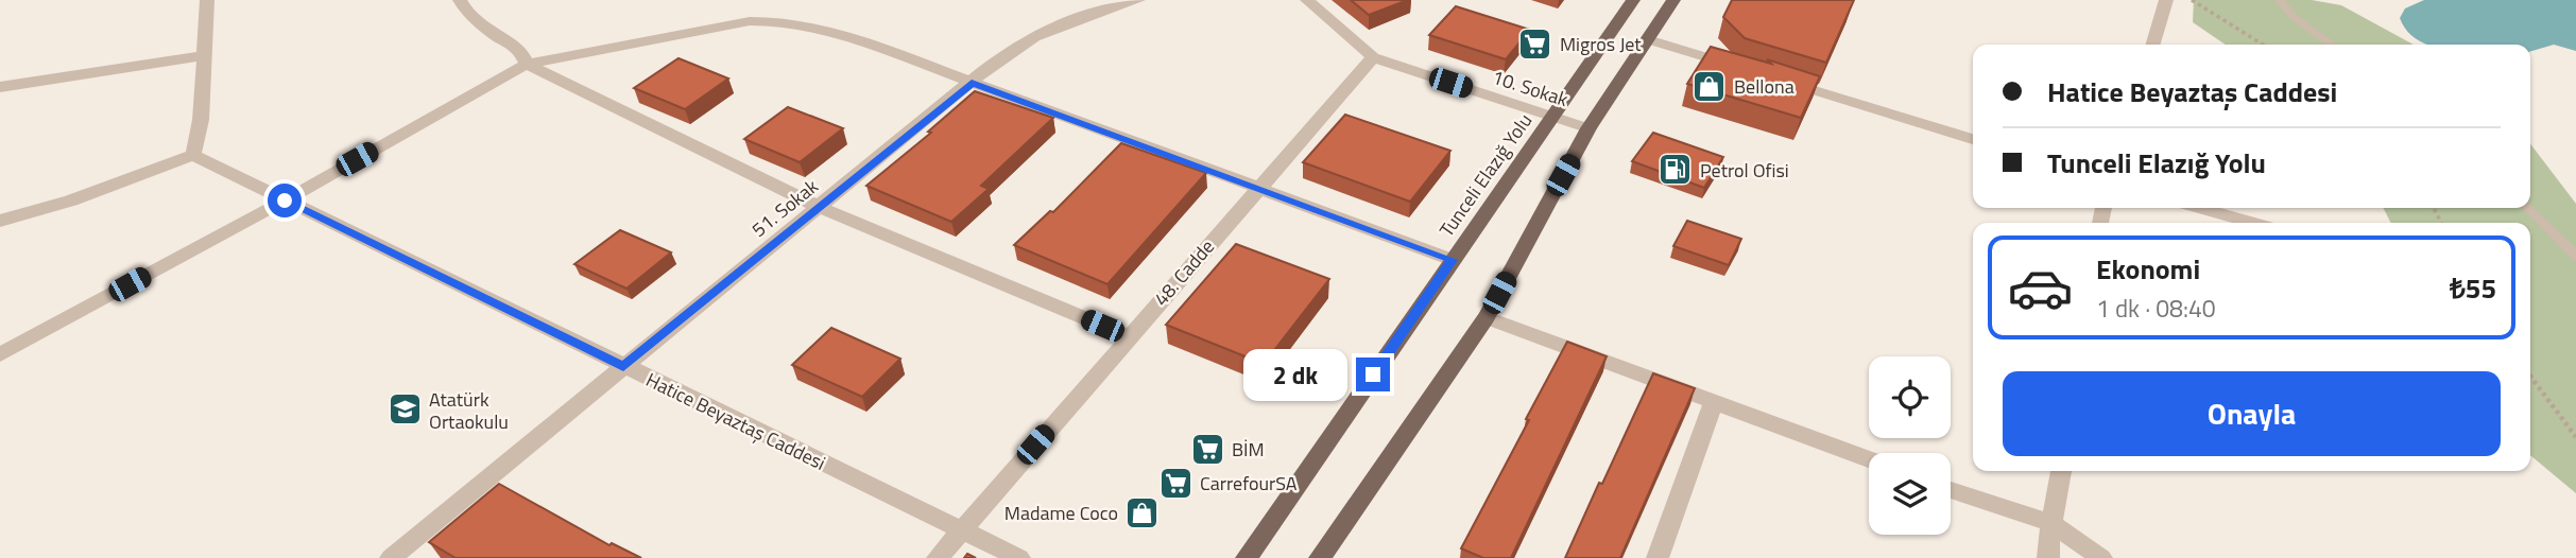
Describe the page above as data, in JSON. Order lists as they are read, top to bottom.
{
  "streets": {
    "main road": ["Tunceli Elazığ Yolu"],
    "street": [
      "10. Sokak",
      "51. Sokak",
      "48. Cadde",
      "Hatice Beyaztaş Caddesi"
    ]
  },
  "crossings": [
    ["10. Sokak", "Tunceli Elazığ Yolu"],
    ["10. Sokak", "48. Cadde"],
    ["51. Sokak", "Hatice Beyaztaş Caddesi"],
    ["48. Cadde", "Hatice Beyaztaş Caddesi"]
  ],
  "places": {
    "supermarket": ["Migros Jet", "BİM", "CarrefourSA"],
    "shop": ["Bellona", "Madame Coco"],
    "fuel station": ["Petrol Ofisi"],
    "school or university": ["Atatürk Ortaokulu"]
  },
  "page": {
    "banner": ["Hatice Beyaztaş Caddesi", "Tunceli Elazığ Yolu"],
    "list": [
      {
        "name": "Ekonomi",
        "note": "1 dk · 08:40",
        "value": "₺55"
      }
    ],
    "bubble": "2 dk",
    "buttons": "Onayla"
  }
}
